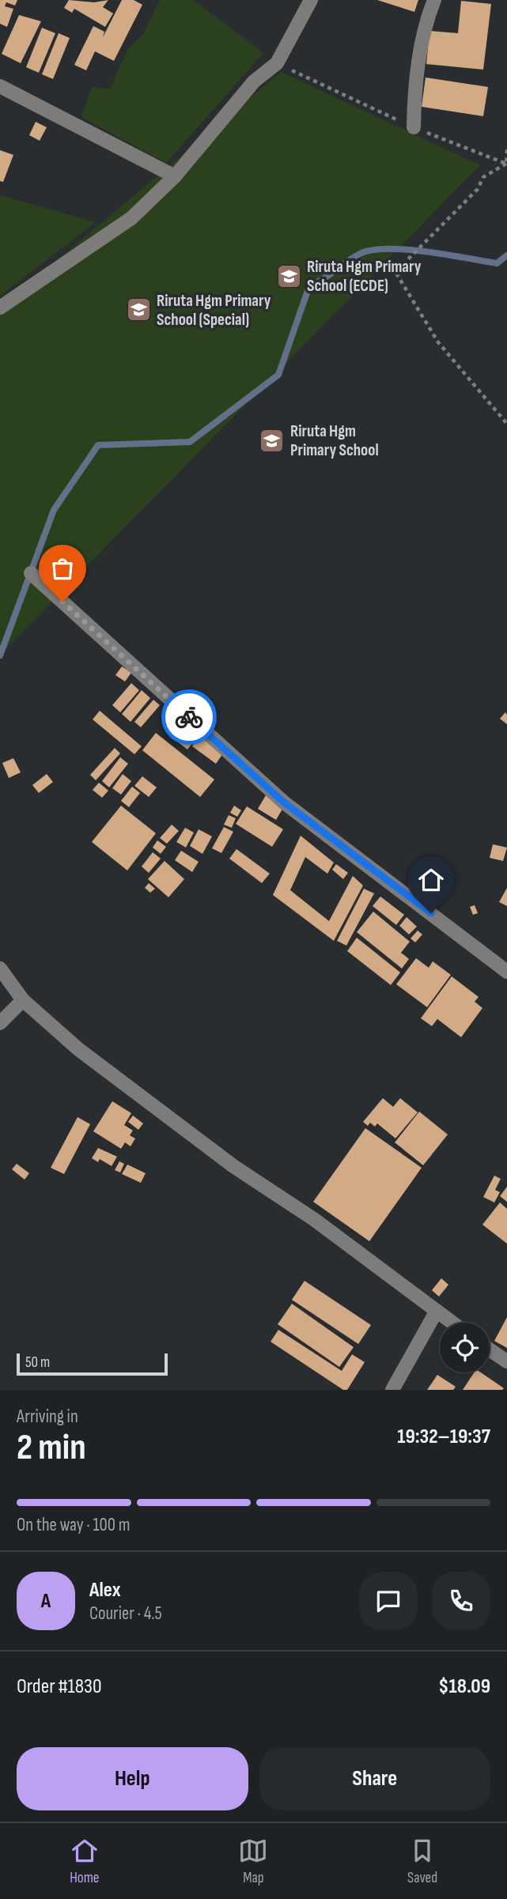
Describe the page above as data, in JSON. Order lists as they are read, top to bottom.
{
  "places": {
    "school or university": ["Riruta Hgm Primary School (ECDE)", "Riruta Hgm Primary School (Special)", "Riruta Hgm Primary School"]
  },
  "scale_bar": "50 m",
  "page": {
    "scale": "50 m",
    "heading": ["2 min", "Arriving in", "19:32–19:37"],
    "panel": [
      "Alex",
      "Courier · 4.5",
      "Order #1830",
      "$18.09"
    ],
    "bar": "On the way · 100 m",
    "round": "A",
    "buttons": ["Help", "Share"],
    "tabs": ["Home", "Map", "Saved"]
  }
}
